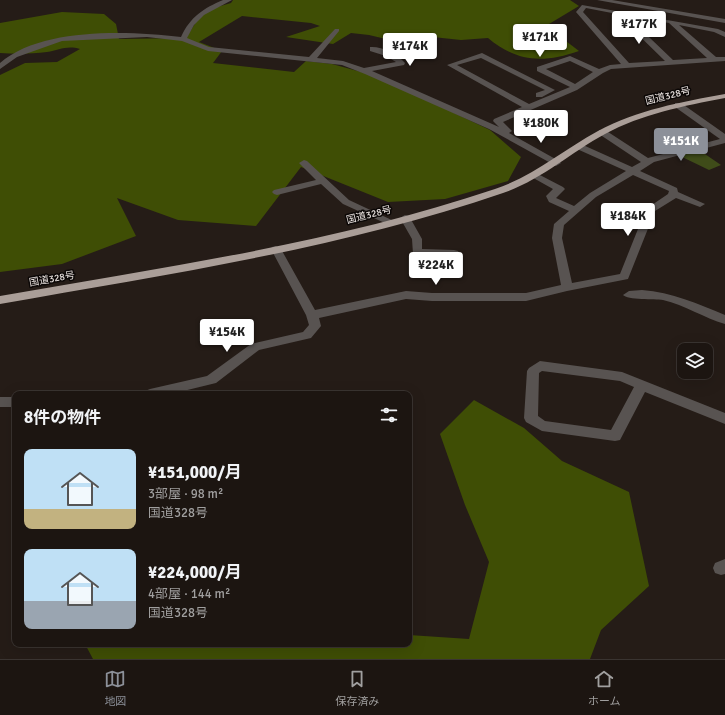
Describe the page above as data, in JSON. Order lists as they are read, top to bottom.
{
  "streets": {
    "highway": ["国道328号"]
  },
  "page": {
    "price": [
      "¥177K",
      "¥171K",
      "¥174K",
      "¥180K",
      "¥151K",
      "¥184K",
      "¥224K",
      "¥154K"
    ],
    "heading": "8件の物件",
    "list": [
      {
        "name": "¥151,000/月",
        "note": "3部屋 · 98 m² · 国道328号"
      },
      {
        "name": "¥224,000/月",
        "note": "4部屋 · 144 m² · 国道328号"
      }
    ],
    "tabs": ["地図", "保存済み", "ホーム"]
  }
}
